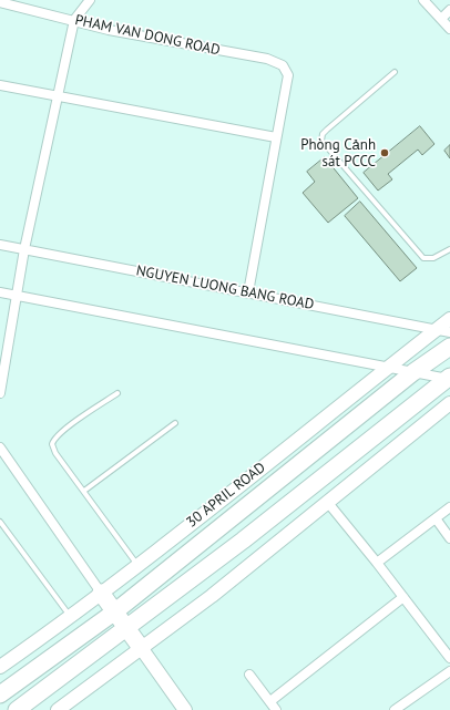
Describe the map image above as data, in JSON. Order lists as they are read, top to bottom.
{
  "streets": {
    "highway": ["30 APRIL ROAD"],
    "street": ["PHAM VAN DONG ROAD", "NGUYEN LUONG BANG ROAD"]
  },
  "crossings": [
    ["NGUYEN LUONG BANG ROAD", "30 APRIL ROAD"]
  ],
  "places": ["Phòng Cảnh sát PCCC"]
}
